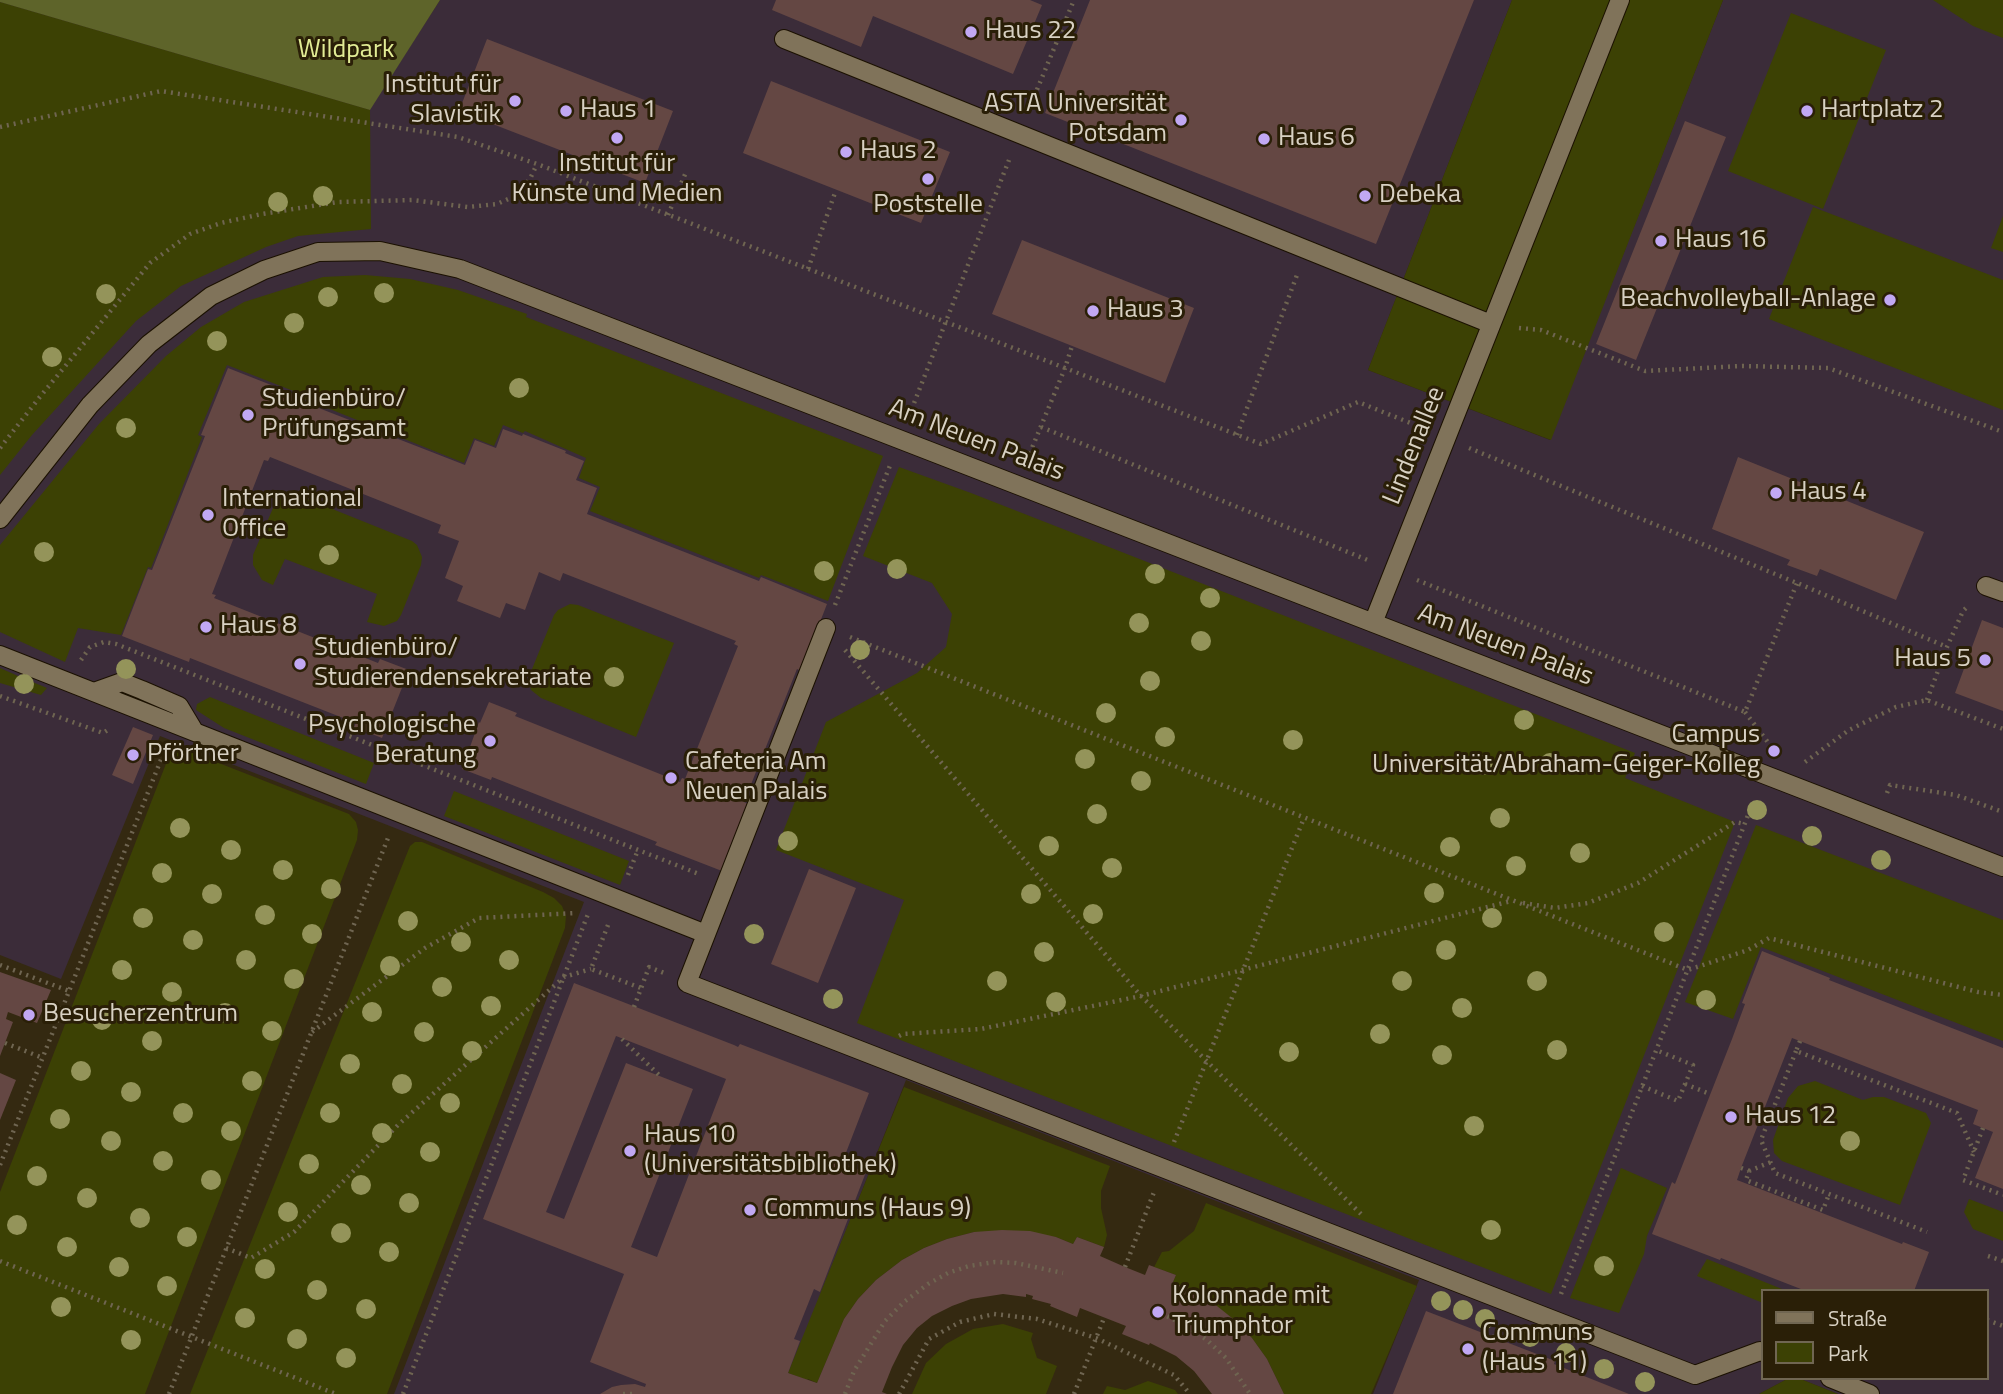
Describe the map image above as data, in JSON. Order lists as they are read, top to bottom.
{
  "streets": {
    "street": ["Am Neuen Palais", "Lindenallee"]
  },
  "crossings": [
    ["Am Neuen Palais", "Lindenallee"]
  ],
  "parks": ["Wildpark"],
  "places": [
    "Haus 22",
    "Institut für Slavistik",
    "Haus 1",
    "Hartplatz 2",
    "ASTA Universität Potsdam",
    "Institut für Künste und Medien",
    "Haus 6",
    "Haus 2",
    "Poststelle",
    "Debeka",
    "Haus 16",
    "Beachvolleyball-Anlage",
    "Haus 3",
    "Studienbüro/ Prüfungsamt",
    "Haus 4",
    "International Office",
    "Haus 8",
    "Haus 5",
    "Studienbüro/ Studierendensekretariate",
    "Psychologische Beratung",
    "Campus Universität/Abraham-Geiger-Kolleg",
    "Pförtner",
    "Cafeteria Am Neuen Palais",
    "Besucherzentrum",
    "Haus 12",
    "Haus 10 (Universitätsbibliothek)",
    "Communs (Haus 9)",
    "Kolonnade mit Triumphtor",
    "Communs (Haus 11)"
  ],
  "legend": ["Straße", "Park"]
}
